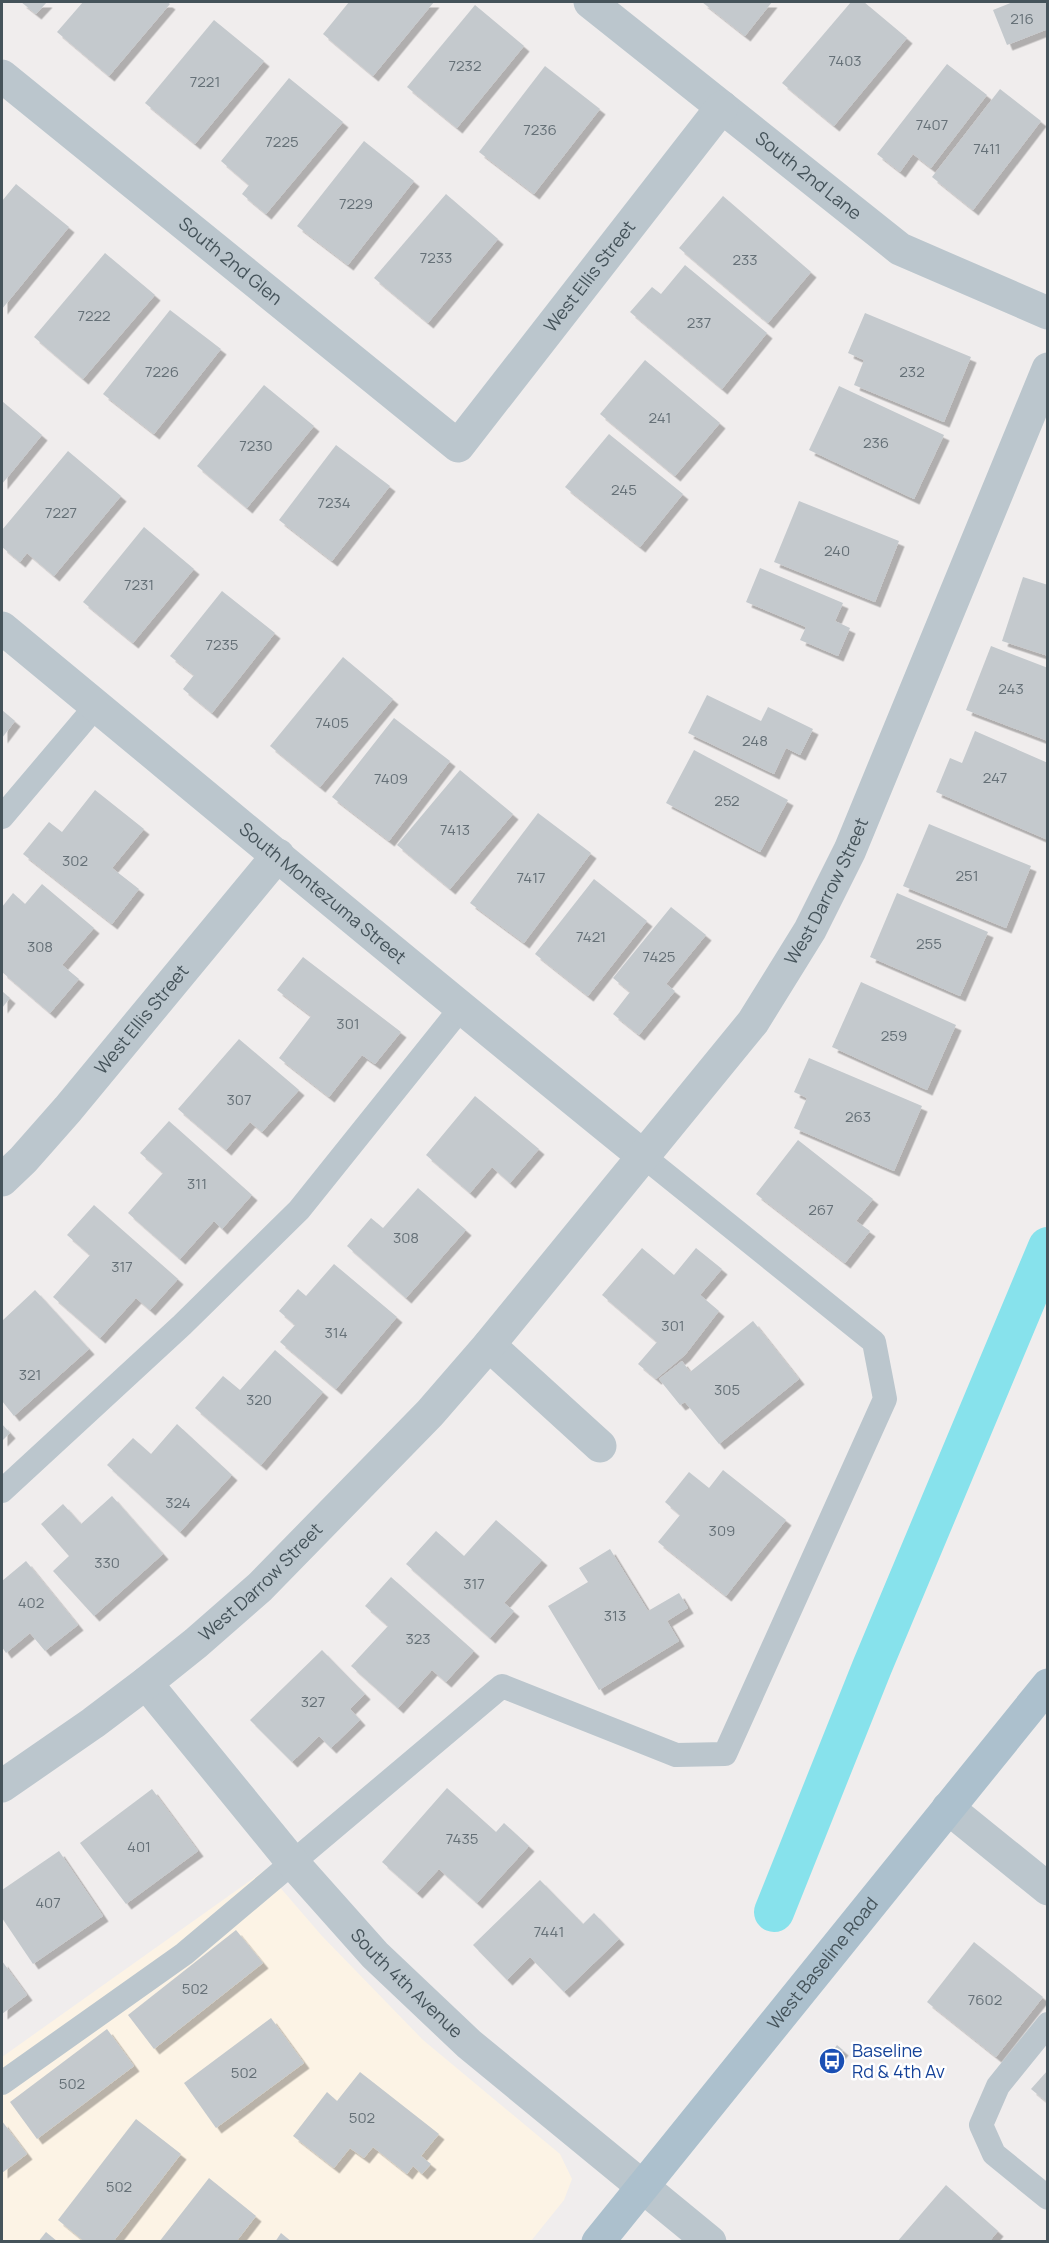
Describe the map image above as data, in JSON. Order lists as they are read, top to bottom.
{
  "streets": {
    "main road": ["West Baseline Road"],
    "street": [
      "South 2nd Lane",
      "South 2nd Glen",
      "West Ellis Street",
      "West Darrow Street",
      "South Montezuma Street",
      "South 4th Avenue"
    ]
  },
  "crossings": [
    ["South 2nd Lane", "West Ellis Street"],
    ["South 2nd Glen", "West Ellis Street"],
    ["West Ellis Street", "South Montezuma Street"],
    ["West Darrow Street", "South Montezuma Street"],
    ["West Darrow Street", "South 4th Avenue"],
    ["West Baseline Road", "South 4th Avenue"]
  ],
  "places": {
    "bus stop": ["Baseline Rd & 4th Av"]
  },
  "house_numbers": [
    "216",
    "7403",
    "7232",
    "7221",
    "7407",
    "7236",
    "7225",
    "7411",
    "7229",
    "7233",
    "233",
    "7222",
    "237",
    "7226",
    "232",
    "241",
    "236",
    "7230",
    "245",
    "7234",
    "7227",
    "240",
    "7231",
    "7235",
    "243",
    "7405",
    "248",
    "247",
    "7409",
    "252",
    "7413",
    "302",
    "251",
    "7417",
    "7421",
    "255",
    "308",
    "7425",
    "301",
    "259",
    "307",
    "263",
    "311",
    "267",
    "308",
    "317",
    "301",
    "314",
    "321",
    "305",
    "320",
    "324",
    "309",
    "330",
    "317",
    "402",
    "313",
    "323",
    "327",
    "7435",
    "401",
    "407",
    "7441",
    "502",
    "7602",
    "502",
    "502",
    "502",
    "502"
  ]
}
